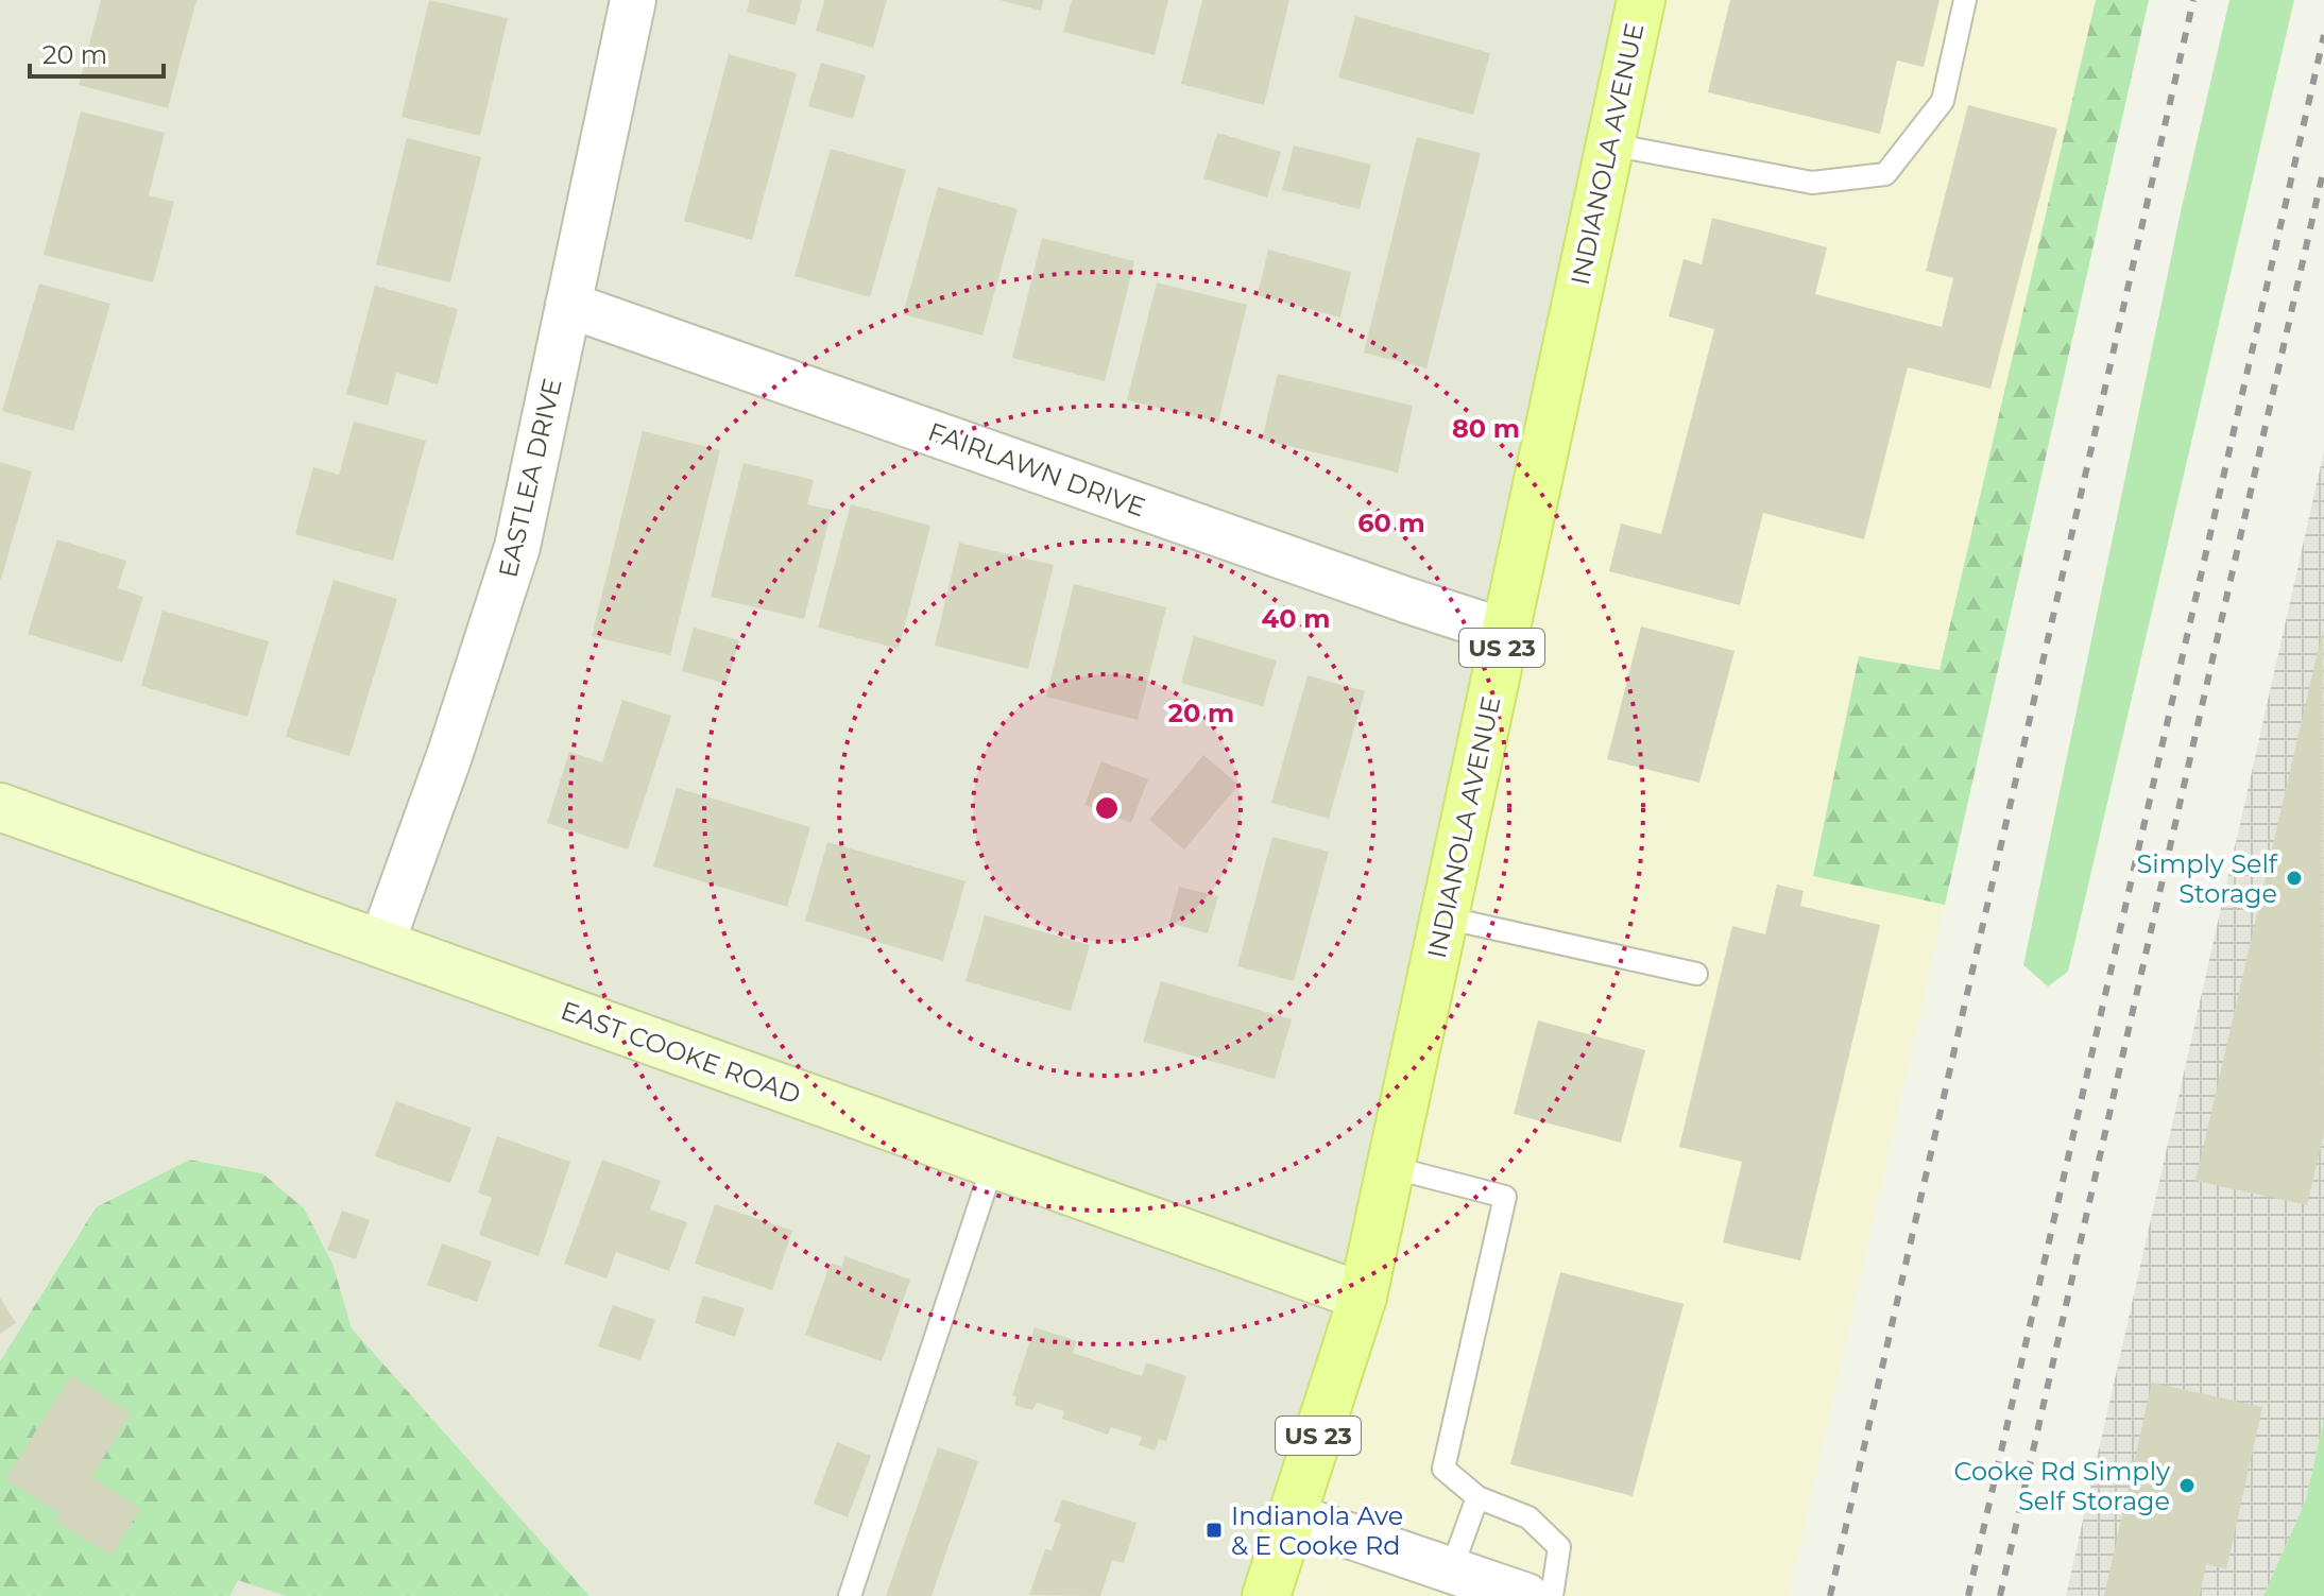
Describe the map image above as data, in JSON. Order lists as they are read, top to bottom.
{
  "streets": {
    "main road": ["INDIANOLA AVENUE", "US 23", "EAST COOKE ROAD"],
    "street": ["FAIRLAWN DRIVE", "EASTLEA DRIVE"]
  },
  "crossings": [
    ["INDIANOLA AVENUE", "FAIRLAWN DRIVE"],
    ["INDIANOLA AVENUE", "EAST COOKE ROAD"],
    ["FAIRLAWN DRIVE", "EASTLEA DRIVE"],
    ["EASTLEA DRIVE", "EAST COOKE ROAD"]
  ],
  "places": {
    "other": ["Simply Self Storage", "Cooke Rd Simply Self Storage"],
    "transit": ["Indianola Ave & E Cooke Rd"]
  },
  "scale_bar": "20 m",
  "rings": [
    "80 m",
    "60 m",
    "40 m",
    "20 m"
  ]
}
